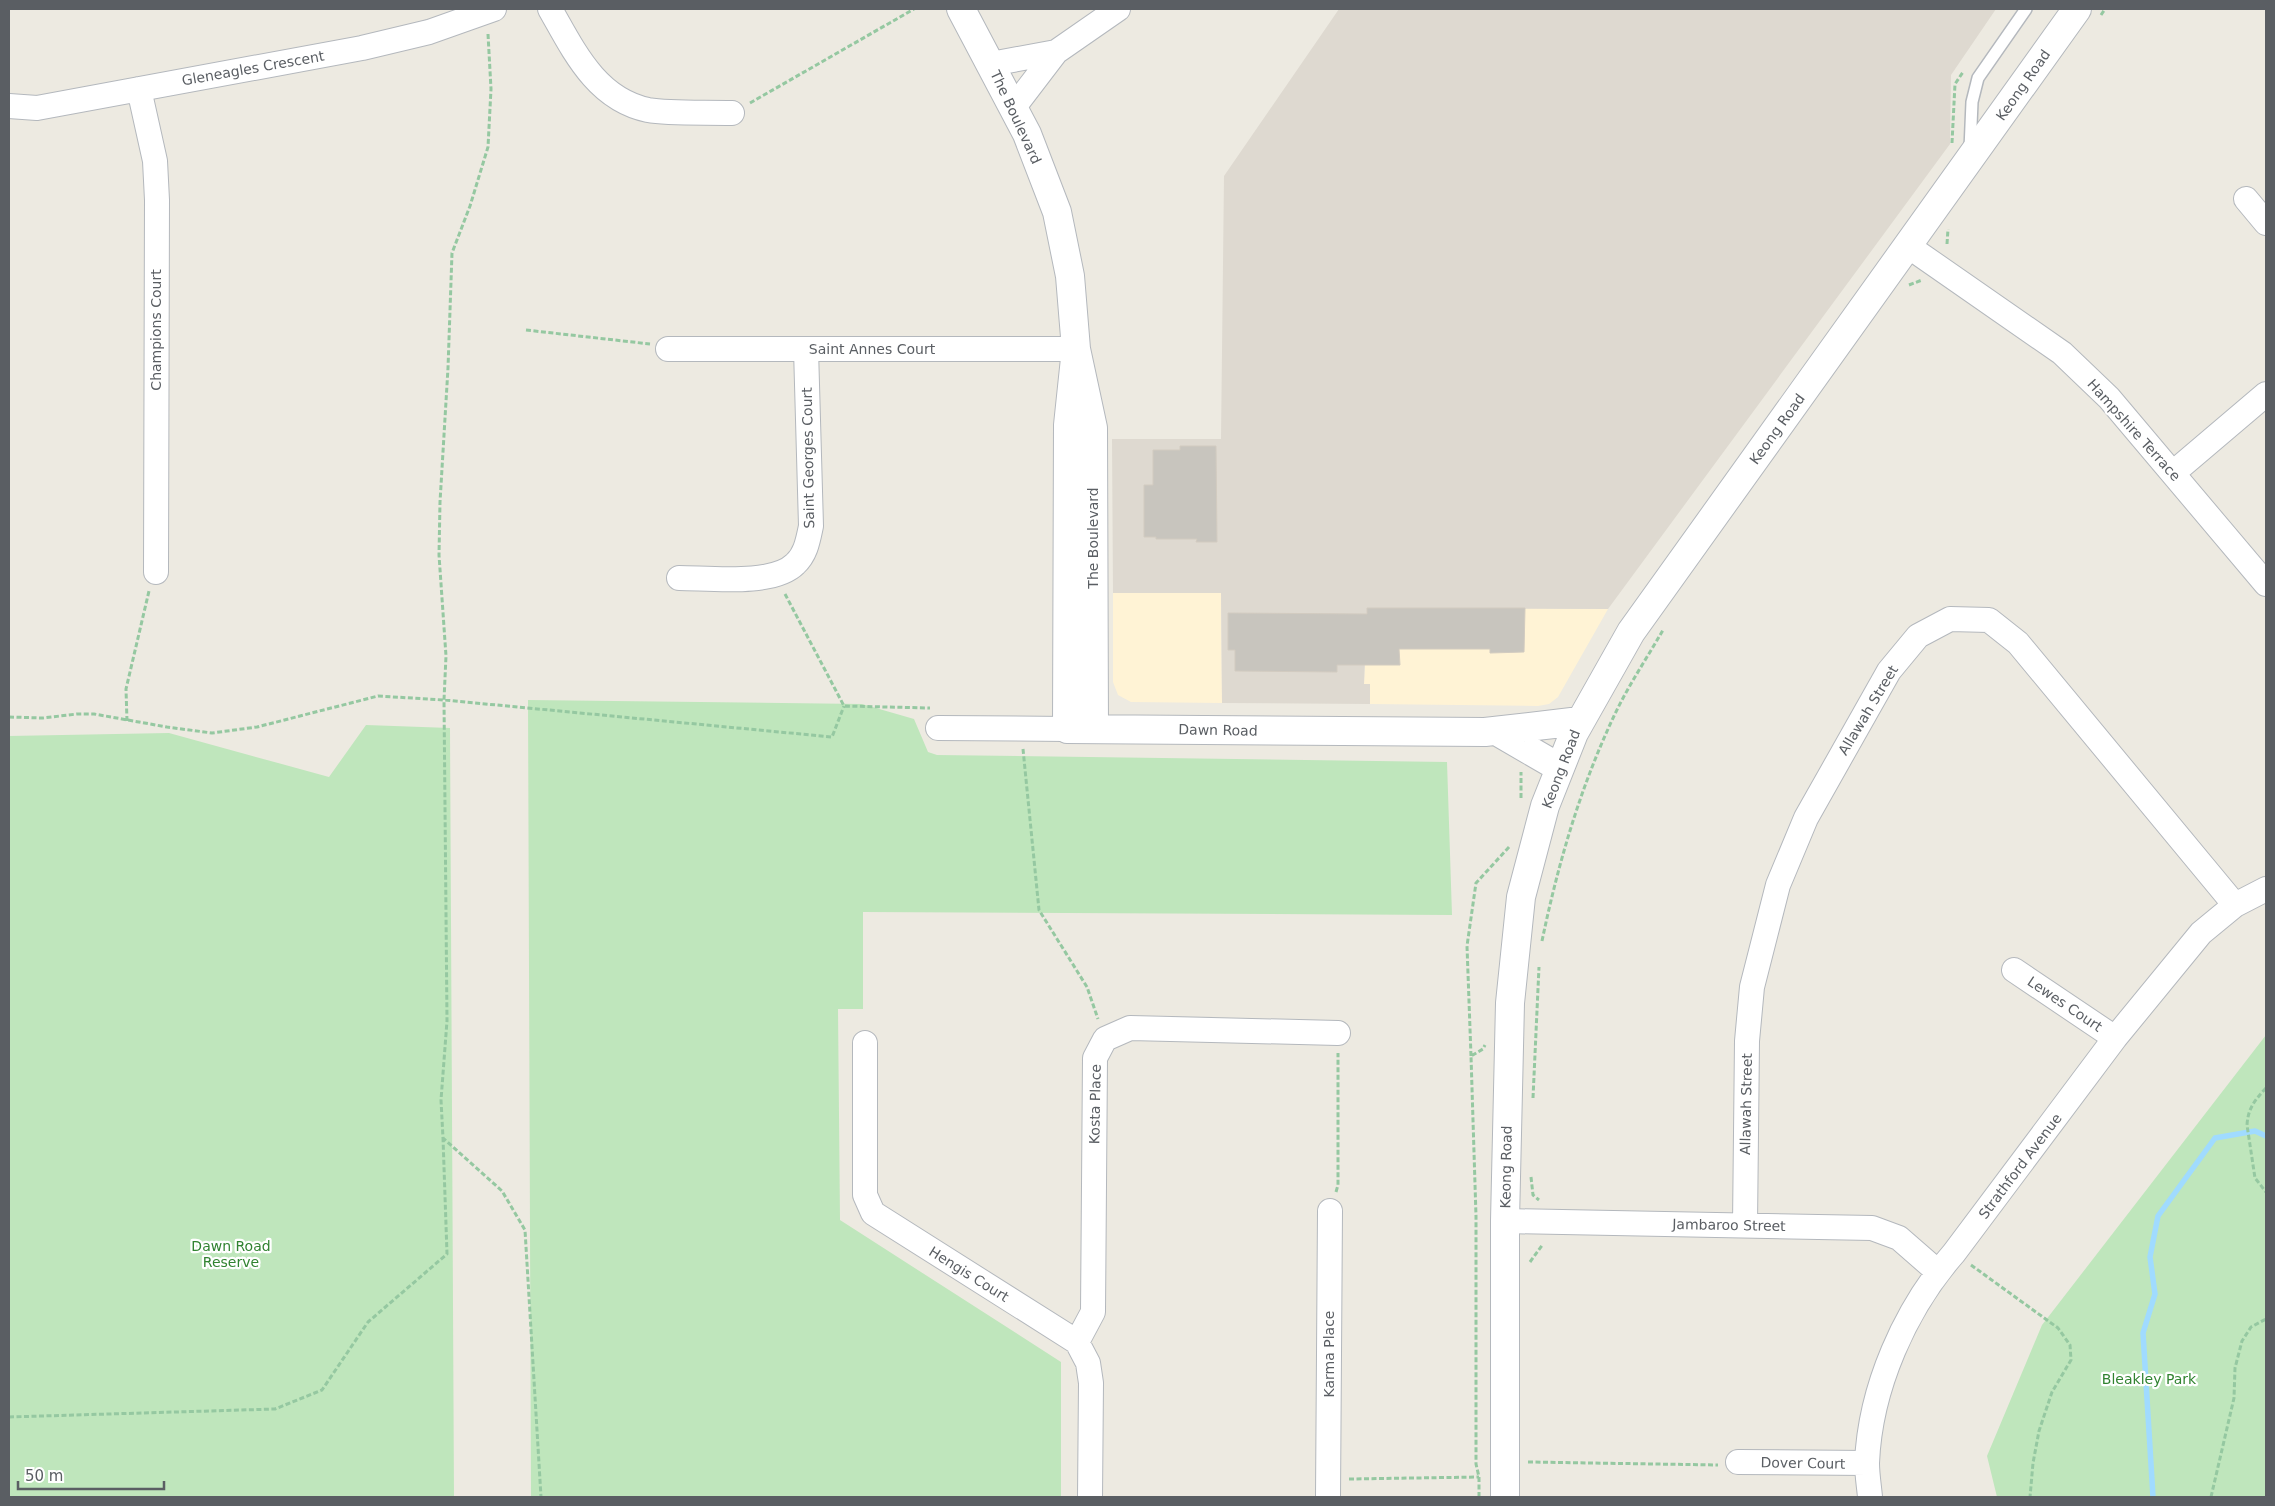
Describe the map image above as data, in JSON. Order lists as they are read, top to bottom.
{
  "streets": {
    "street": [
      "Gleneagles Crescent",
      "Keong Road",
      "The Boulevard",
      "Champions Court",
      "Saint Annes Court",
      "Hampshire Terrace",
      "Saint Georges Court",
      "Allawah Street",
      "Dawn Road",
      "Lewes Court",
      "Kosta Place",
      "Strathford Avenue",
      "Jambaroo Street",
      "Hengis Court",
      "Karma Place",
      "Dover Court"
    ]
  },
  "crossings": [
    ["Gleneagles Crescent", "Champions Court"],
    ["Keong Road", "Hampshire Terrace"],
    ["Keong Road", "Dawn Road"],
    ["Keong Road", "Jambaroo Street"],
    ["The Boulevard", "Saint Annes Court"],
    ["The Boulevard", "Dawn Road"],
    ["Saint Annes Court", "Saint Georges Court"],
    ["Allawah Street", "Strathford Avenue"],
    ["Allawah Street", "Jambaroo Street"],
    ["Lewes Court", "Strathford Avenue"],
    ["Kosta Place", "Hengis Court"],
    ["Strathford Avenue", "Jambaroo Street"],
    ["Strathford Avenue", "Dover Court"]
  ],
  "parks": ["Dawn Road Reserve", "Bleakley Park"],
  "scale_bar": "50 m"
}
